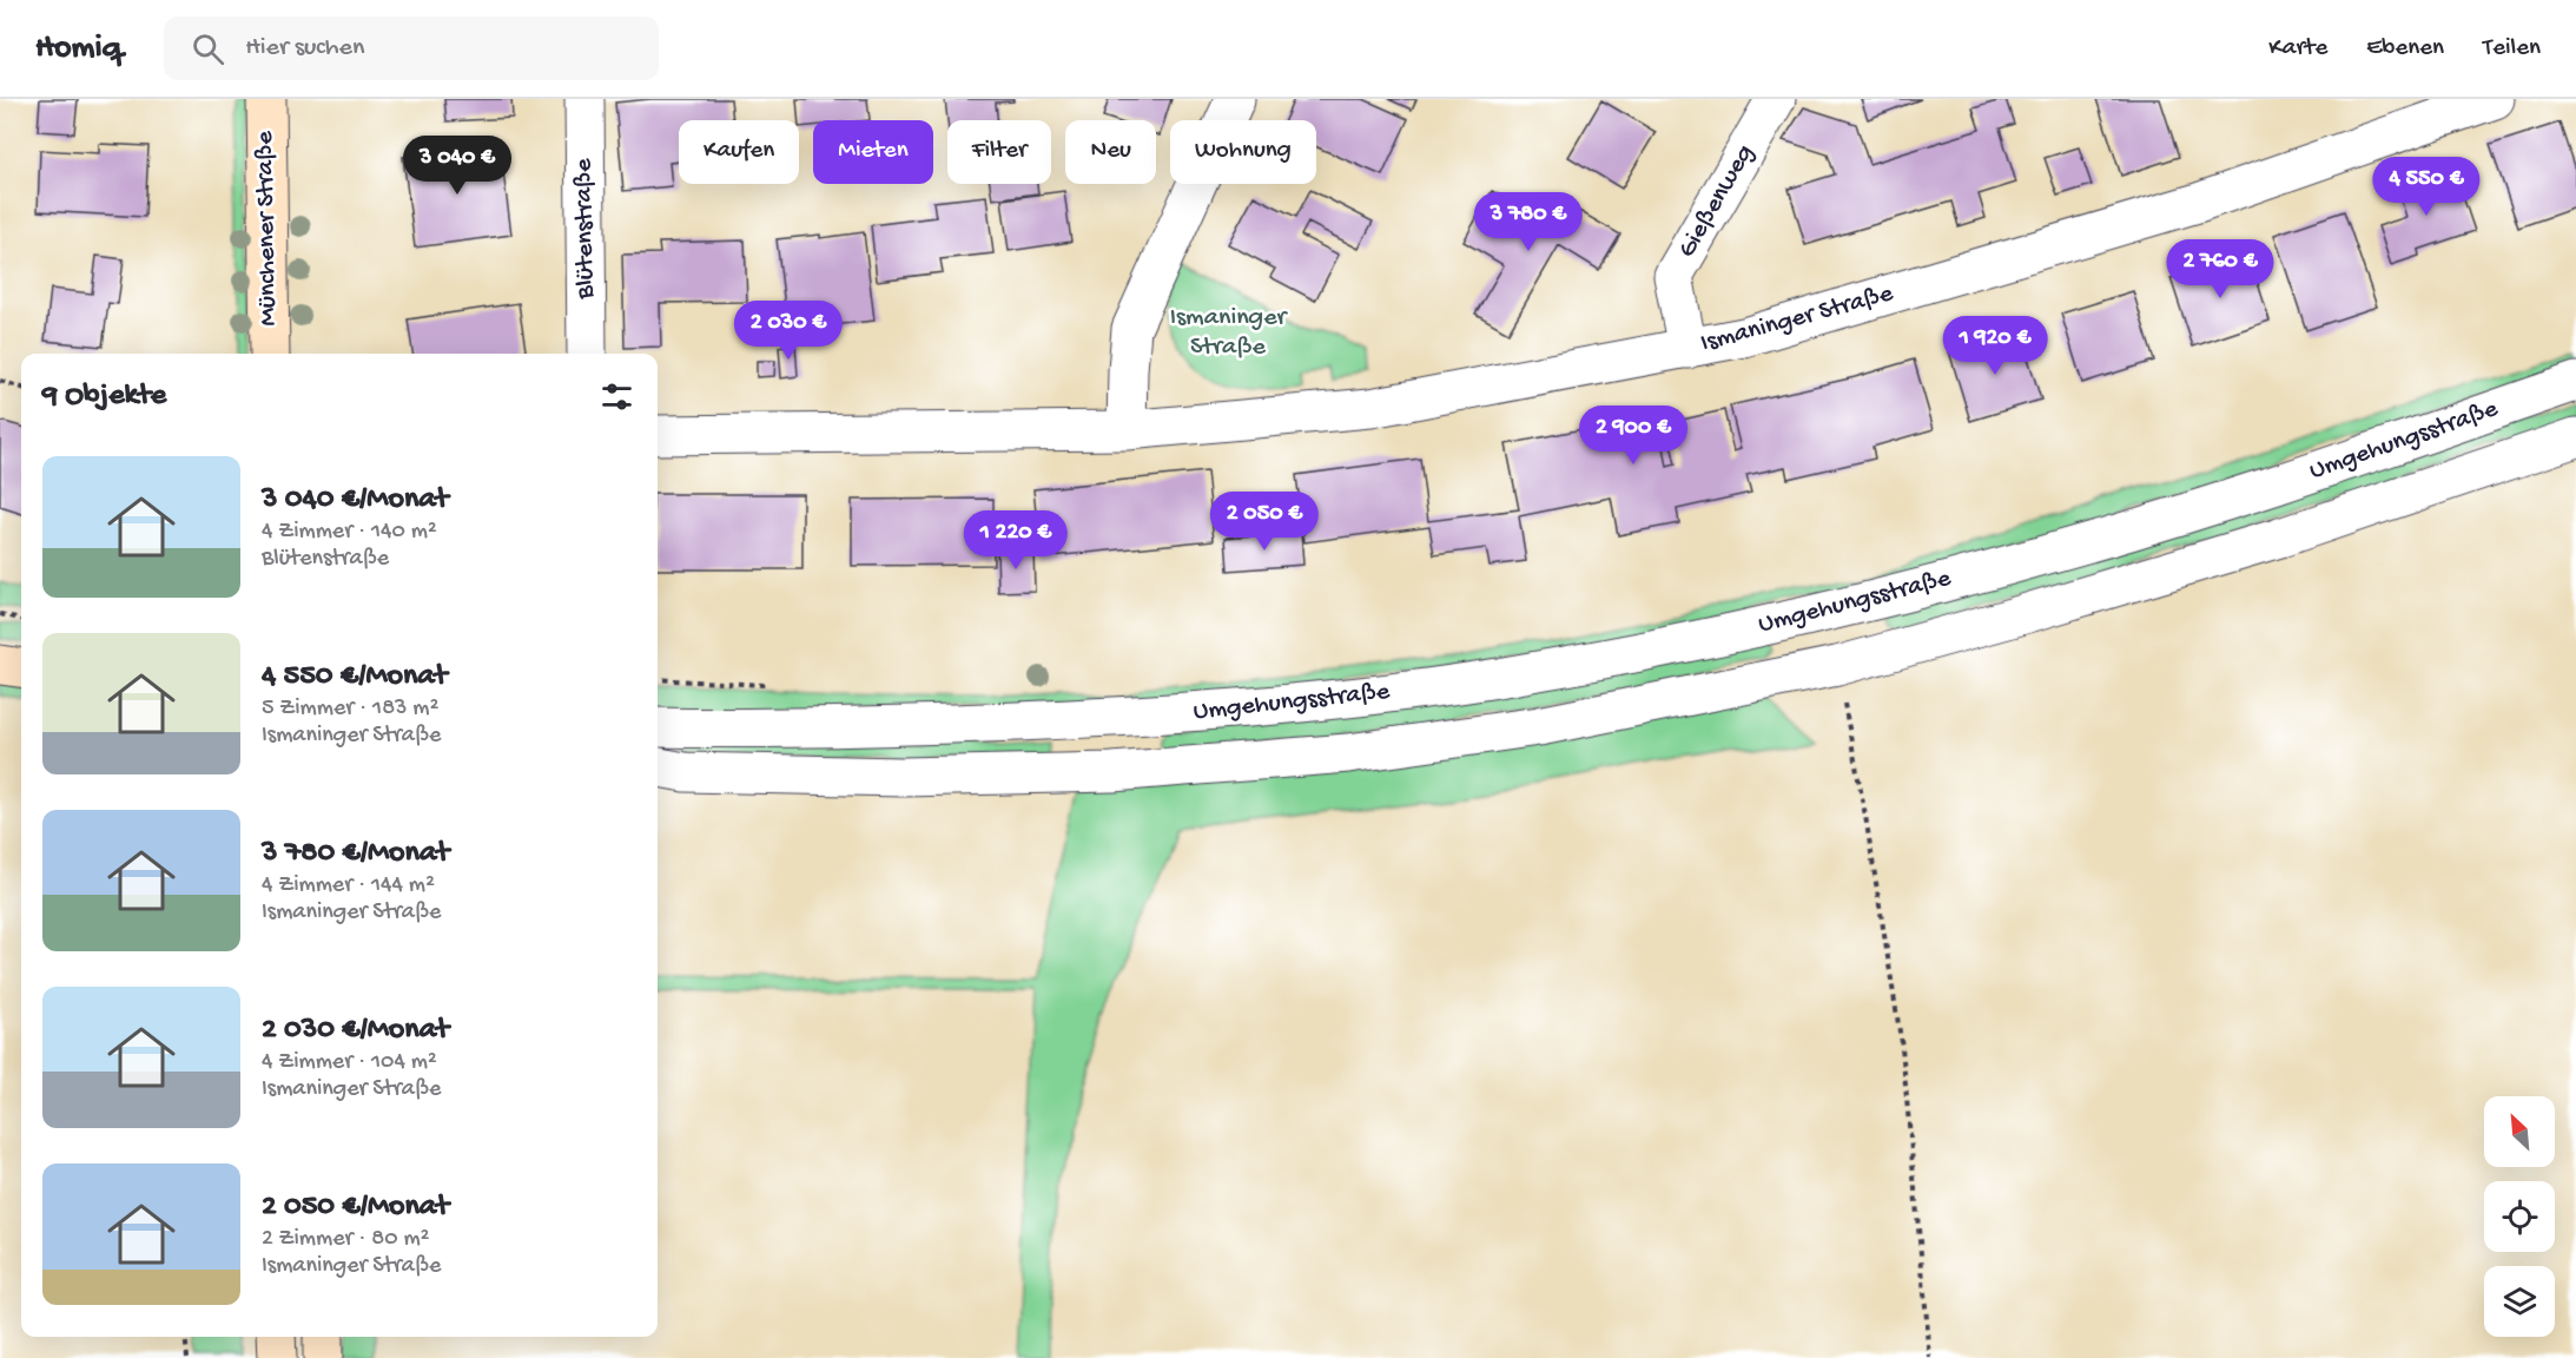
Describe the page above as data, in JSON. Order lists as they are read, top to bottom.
{
  "streets": {
    "street": [
      "Gießenweg",
      "Münchener Straße",
      "Blütenstraße",
      "Ismaninger Straße",
      "Umgehungsstraße"
    ]
  },
  "crossings": [
    ["Gießenweg", "Ismaninger Straße"]
  ],
  "parks": ["Ismaninger Straße"],
  "north": "top left",
  "page": {
    "header": "Homiq",
    "search": "Hier suchen",
    "nav": ["Karte", "Ebenen", "Teilen"],
    "chip": [
      "Kaufen",
      "Mieten",
      "Filter",
      "Neu",
      "Wohnung"
    ],
    "price": [
      "3 040 €",
      "4 550 €",
      "3 780 €",
      "2 760 €",
      "2 030 €",
      "1 920 €",
      "2 900 €",
      "2 050 €",
      "1 220 €"
    ],
    "heading": "9 Objekte",
    "list": [
      {
        "name": "3 040 €/Monat",
        "note": "4 Zimmer · 140 m² · Blütenstraße"
      },
      {
        "name": "4 550 €/Monat",
        "note": "5 Zimmer · 183 m² · Ismaninger Straße"
      },
      {
        "name": "3 780 €/Monat",
        "note": "4 Zimmer · 144 m² · Ismaninger Straße"
      },
      {
        "name": "2 030 €/Monat",
        "note": "4 Zimmer · 104 m² · Ismaninger Straße"
      },
      {
        "name": "2 050 €/Monat",
        "note": "2 Zimmer · 80 m² · Ismaninger Straße"
      }
    ]
  }
}
